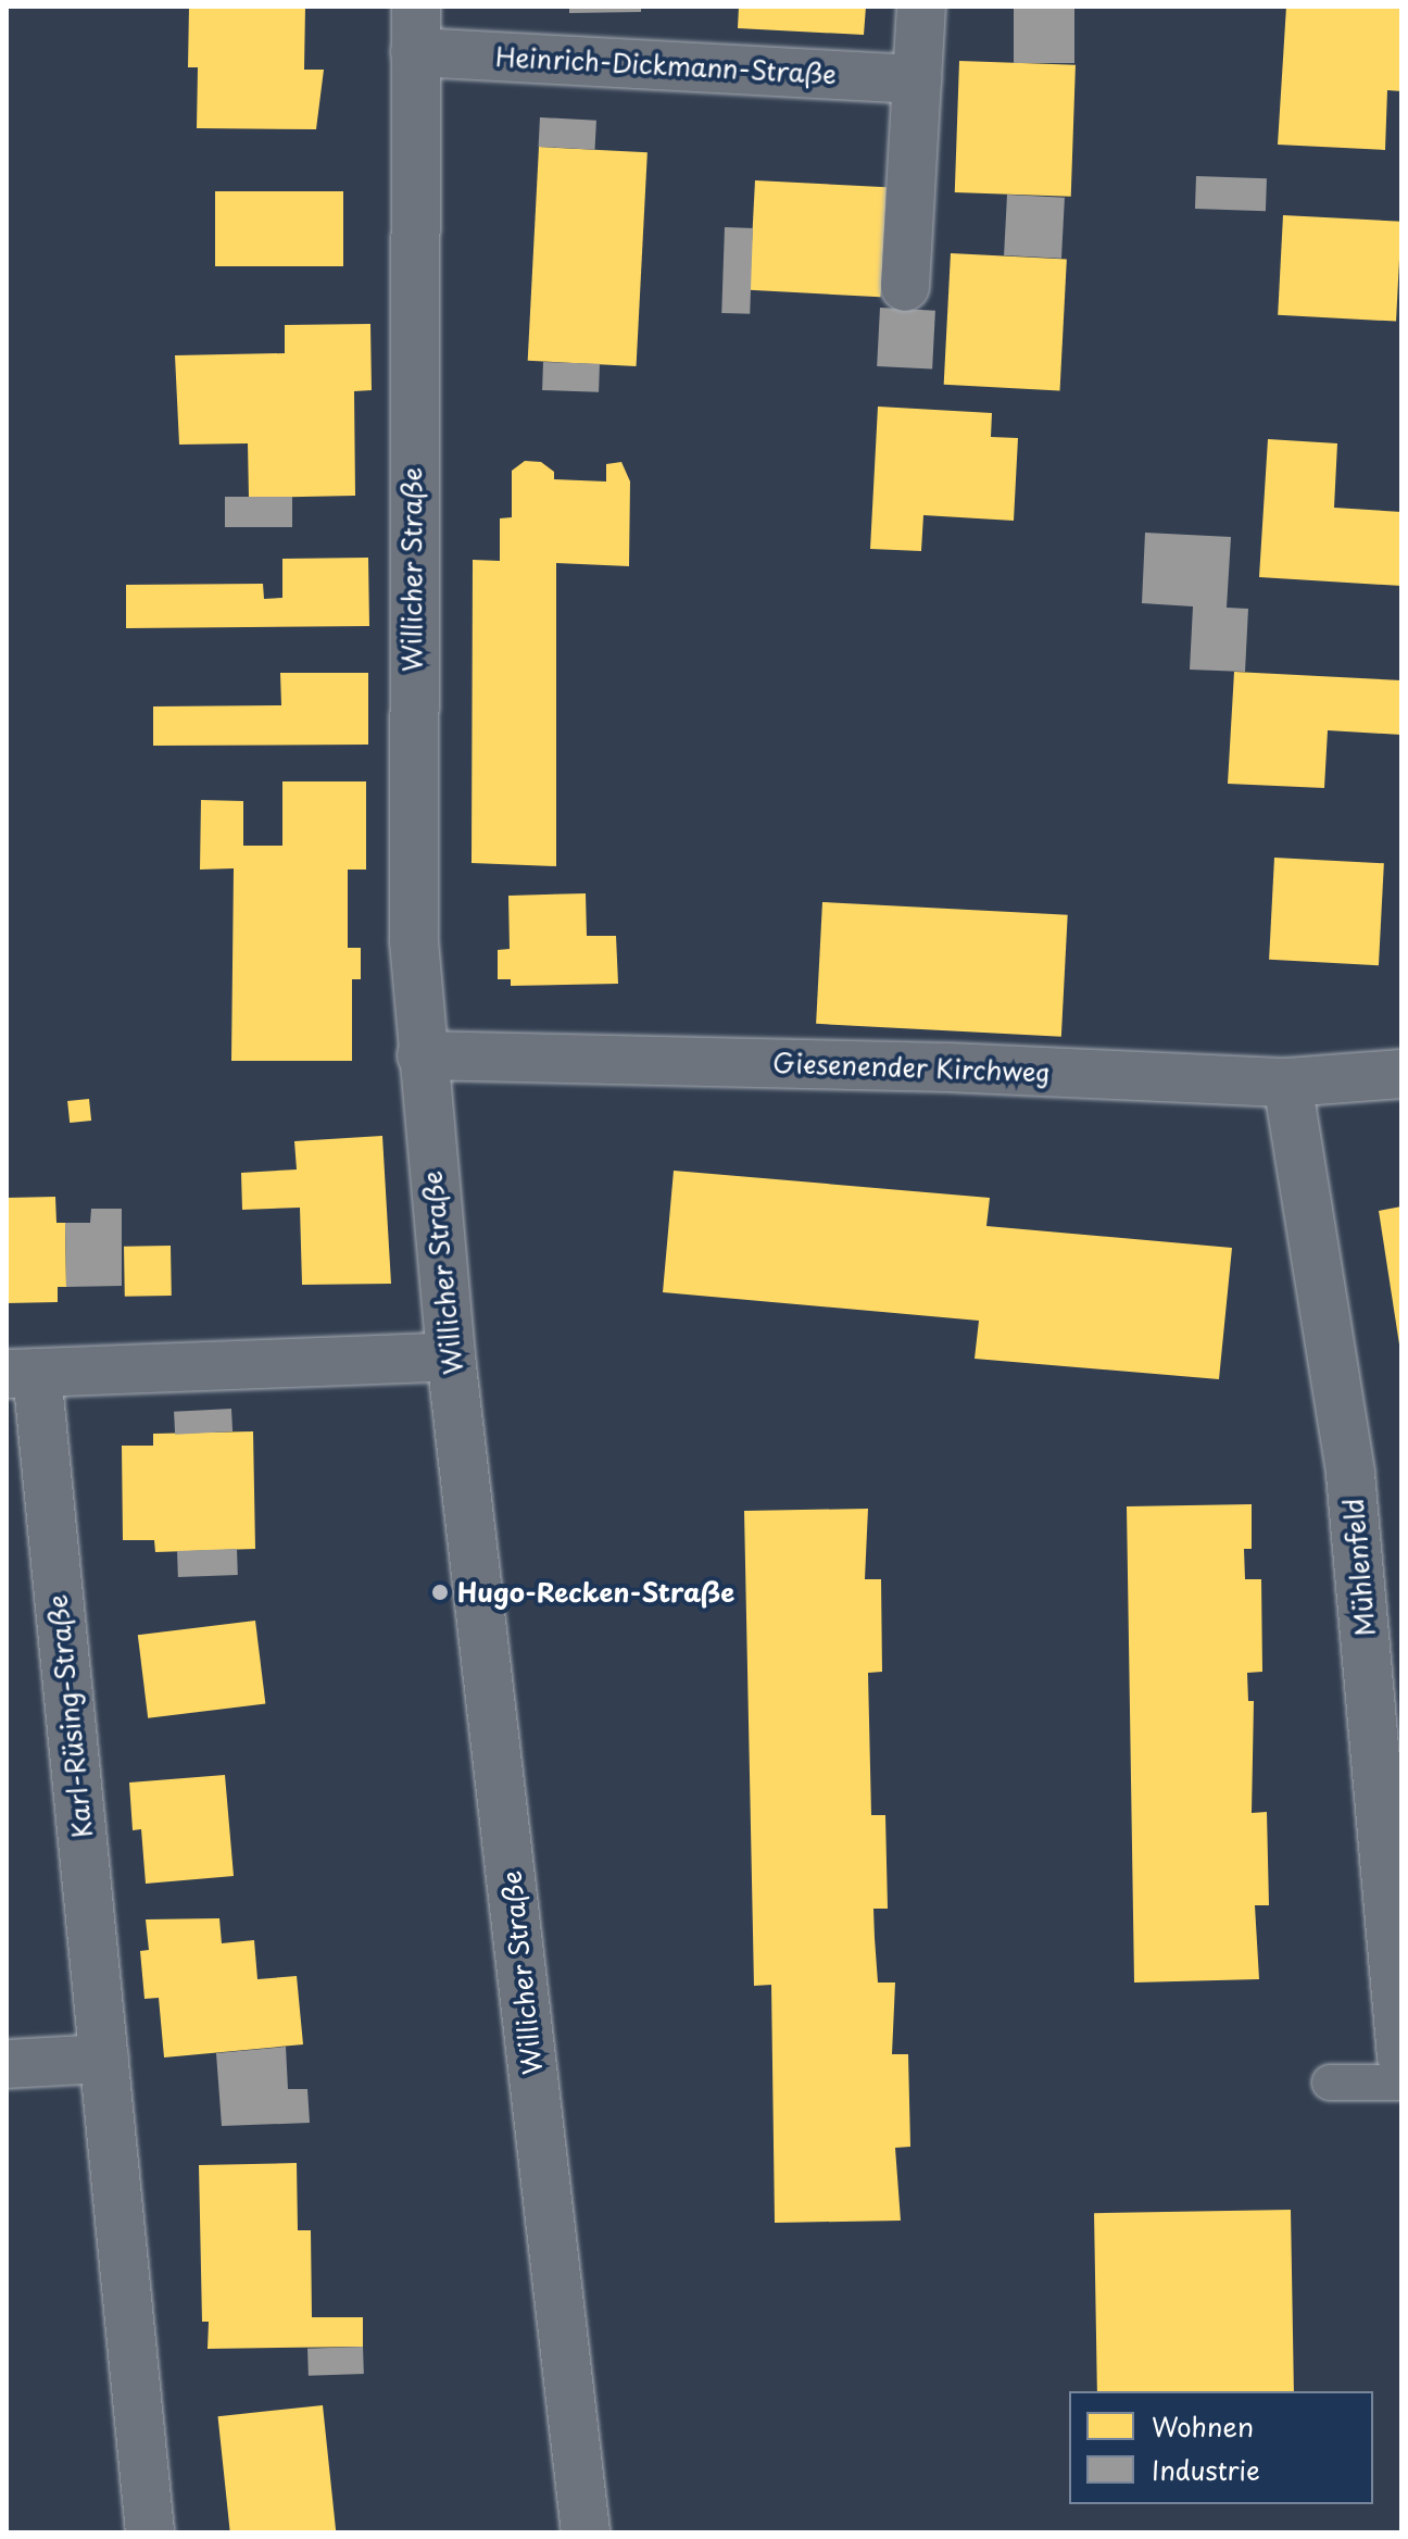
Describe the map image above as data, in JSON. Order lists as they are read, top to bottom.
{
  "streets": {
    "street": [
      "Heinrich-Dickmann-Straße",
      "Willicher Straße",
      "Giesenender Kirchweg",
      "Mühlenfeld",
      "Karl-Rüsing-Straße"
    ]
  },
  "crossings": [
    ["Heinrich-Dickmann-Straße", "Willicher Straße"],
    ["Willicher Straße", "Giesenender Kirchweg"],
    ["Giesenender Kirchweg", "Mühlenfeld"]
  ],
  "places": ["Hugo-Recken-Straße"],
  "legend": ["Wohnen", "Industrie"]
}
